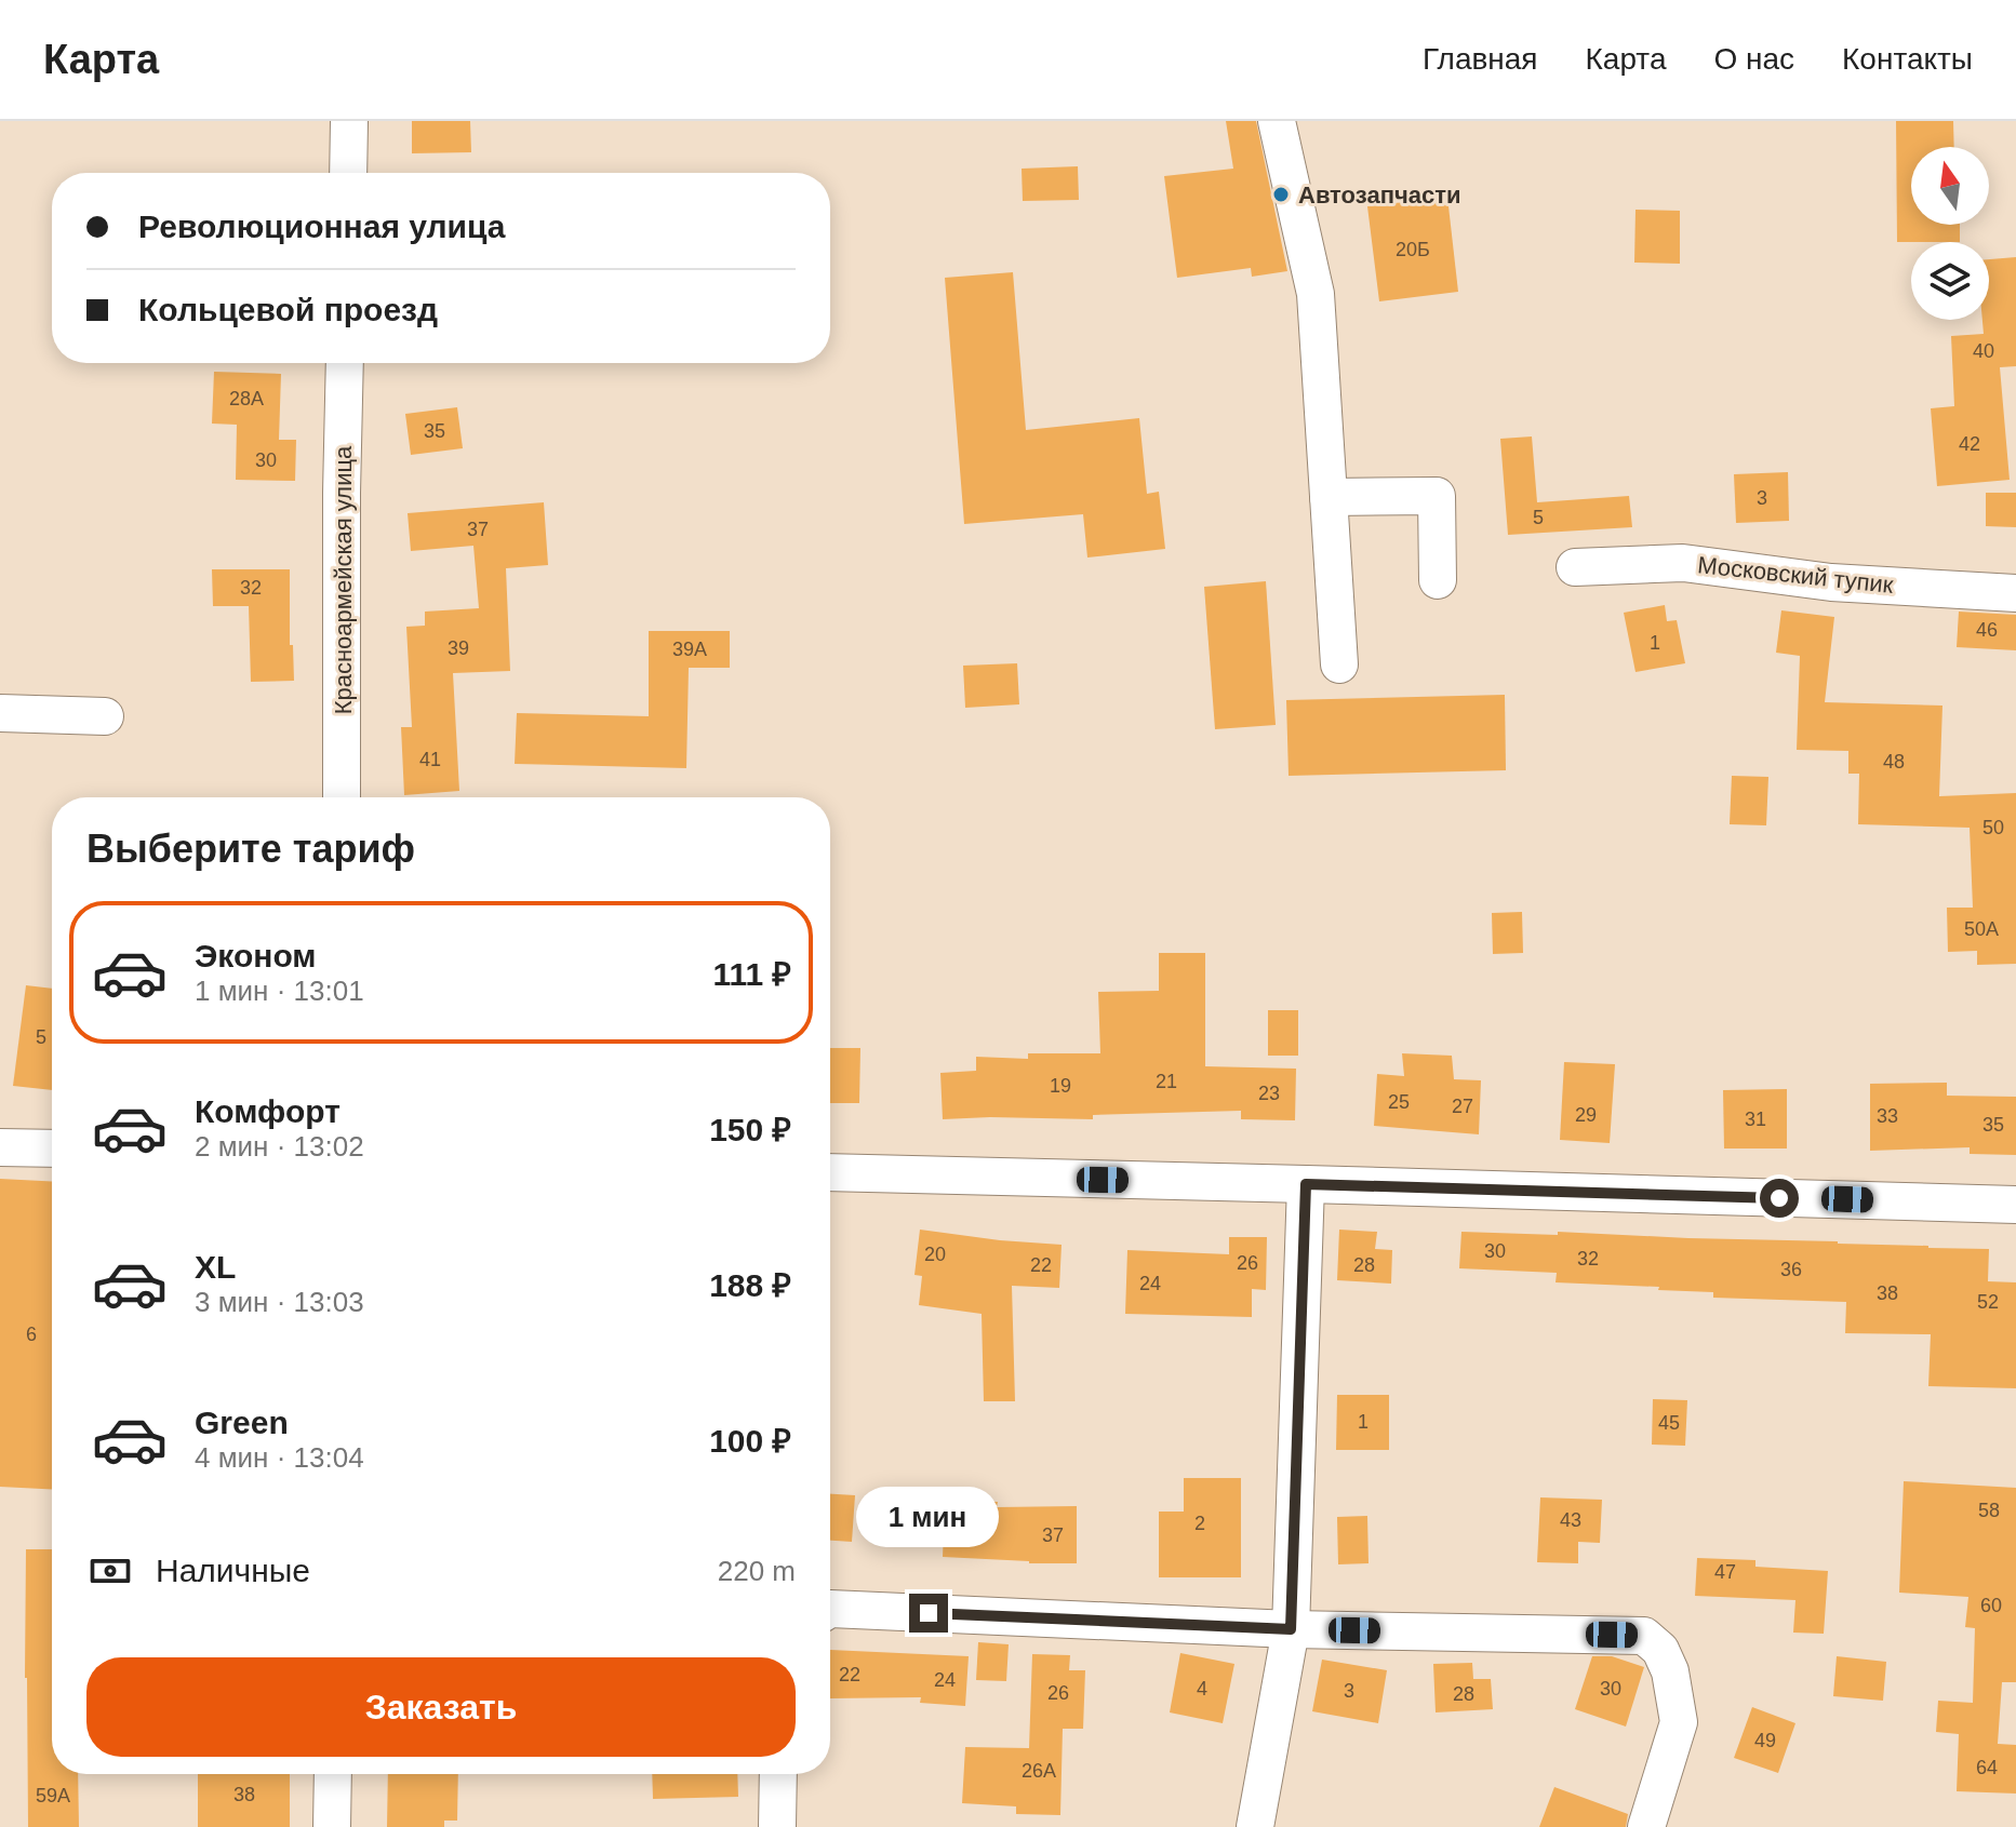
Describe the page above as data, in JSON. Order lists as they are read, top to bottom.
{
  "streets": {
    "street": ["Московский тупик", "Красноармейская улица"]
  },
  "places": ["Автозапчасти"],
  "house_numbers": [
    "20Б",
    "40",
    "28А",
    "35",
    "42",
    "30",
    "3",
    "5",
    "37",
    "32",
    "46",
    "1",
    "39",
    "39А",
    "41",
    "48",
    "50",
    "50А",
    "5",
    "21",
    "19",
    "23",
    "25",
    "27",
    "29",
    "33",
    "31",
    "35",
    "30",
    "20",
    "32",
    "26",
    "22",
    "28",
    "36",
    "24",
    "38",
    "52",
    "6",
    "1",
    "45",
    "58",
    "43",
    "2",
    "37",
    "47",
    "60",
    "22",
    "24",
    "4",
    "30",
    "3",
    "26",
    "28",
    "49",
    "64",
    "26А",
    "38",
    "59А"
  ],
  "north": "top",
  "page": {
    "header": "Карта",
    "nav": [
      "Главная",
      "Карта",
      "О нас",
      "Контакты"
    ],
    "banner": ["Революционная улица", "Кольцевой проезд"],
    "heading": "Выберите тариф",
    "list": [
      {
        "name": "Эконом",
        "note": "1 мин · 13:01",
        "value": "111 ₽"
      },
      {
        "name": "Комфорт",
        "note": "2 мин · 13:02",
        "value": "150 ₽"
      },
      {
        "name": "XL",
        "note": "3 мин · 13:03",
        "value": "188 ₽"
      },
      {
        "name": "Green",
        "note": "4 мин · 13:04",
        "value": "100 ₽"
      }
    ],
    "bubble": "1 мин",
    "pay": ["Наличные", "220 m"],
    "buttons": "Заказать"
  }
}
